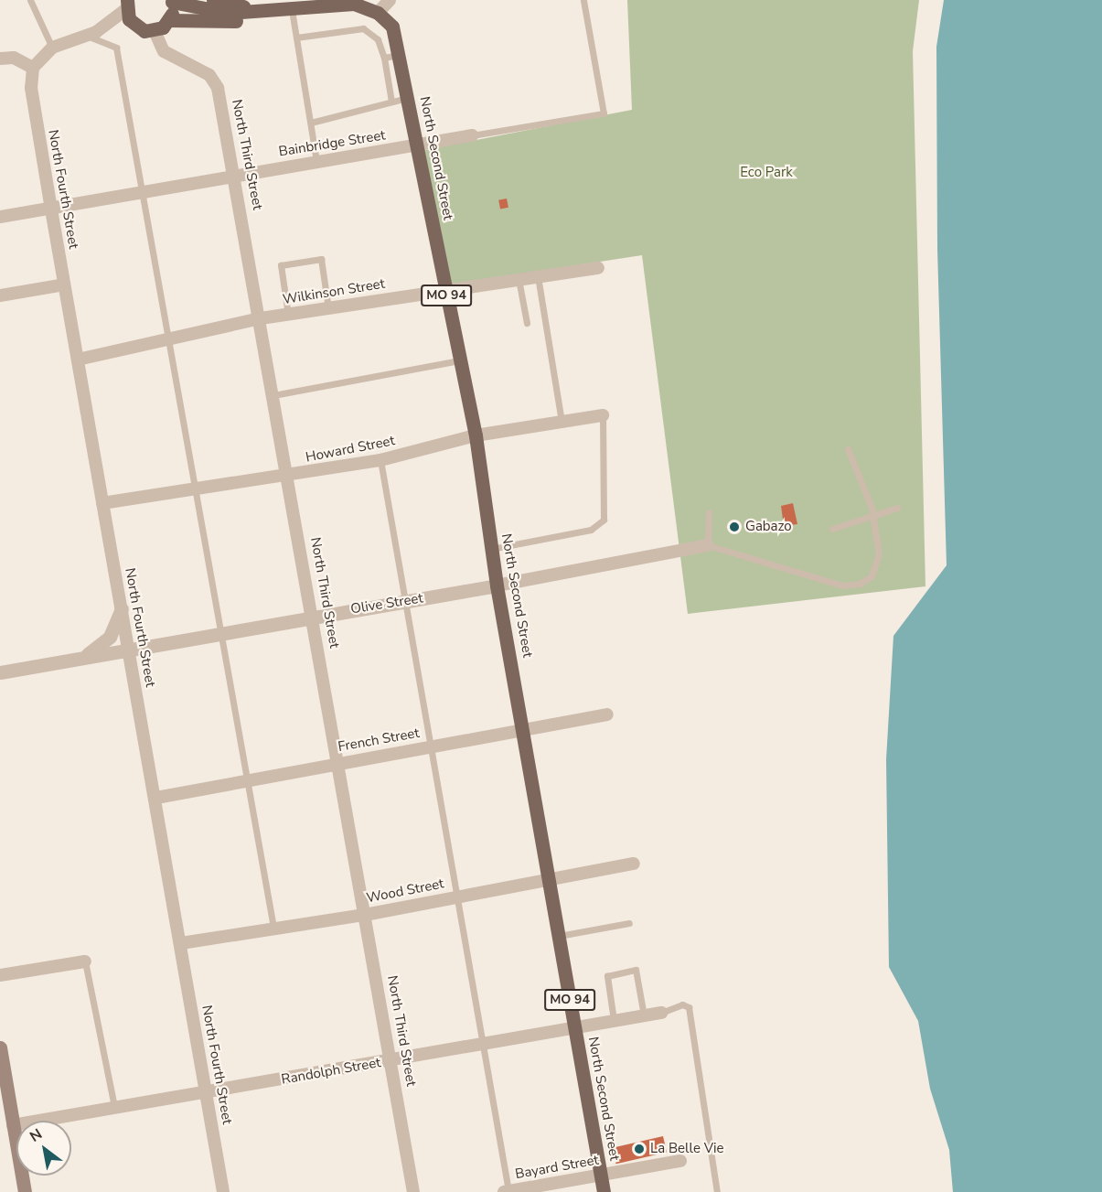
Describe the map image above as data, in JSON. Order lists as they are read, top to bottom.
{
  "streets": {
    "main road": ["North Second Street", "MO 94"],
    "street": [
      "Bainbridge Street",
      "North Third Street",
      "North Fourth Street",
      "Wilkinson Street",
      "Howard Street",
      "Olive Street",
      "French Street",
      "Wood Street",
      "Randolph Street",
      "Bayard Street"
    ]
  },
  "crossings": [
    ["Bainbridge Street", "North Third Street"],
    ["Bainbridge Street", "North Second Street"],
    ["Bainbridge Street", "North Fourth Street"],
    ["North Third Street", "Wilkinson Street"],
    ["North Third Street", "Howard Street"],
    ["North Third Street", "Olive Street"],
    ["North Third Street", "French Street"],
    ["North Third Street", "Wood Street"],
    ["North Third Street", "Randolph Street"],
    ["North Second Street", "Wilkinson Street"],
    ["North Second Street", "Howard Street"],
    ["North Second Street", "Olive Street"],
    ["North Second Street", "French Street"],
    ["North Second Street", "Wood Street"],
    ["North Second Street", "Randolph Street"],
    ["North Second Street", "Bayard Street"],
    ["North Fourth Street", "Wilkinson Street"],
    ["North Fourth Street", "Howard Street"],
    ["North Fourth Street", "Olive Street"],
    ["North Fourth Street", "French Street"],
    ["North Fourth Street", "Wood Street"],
    ["North Fourth Street", "Randolph Street"]
  ],
  "parks": ["Eco Park"],
  "places": ["Gabazo", "La Belle Vie"],
  "north": "top left"
}
